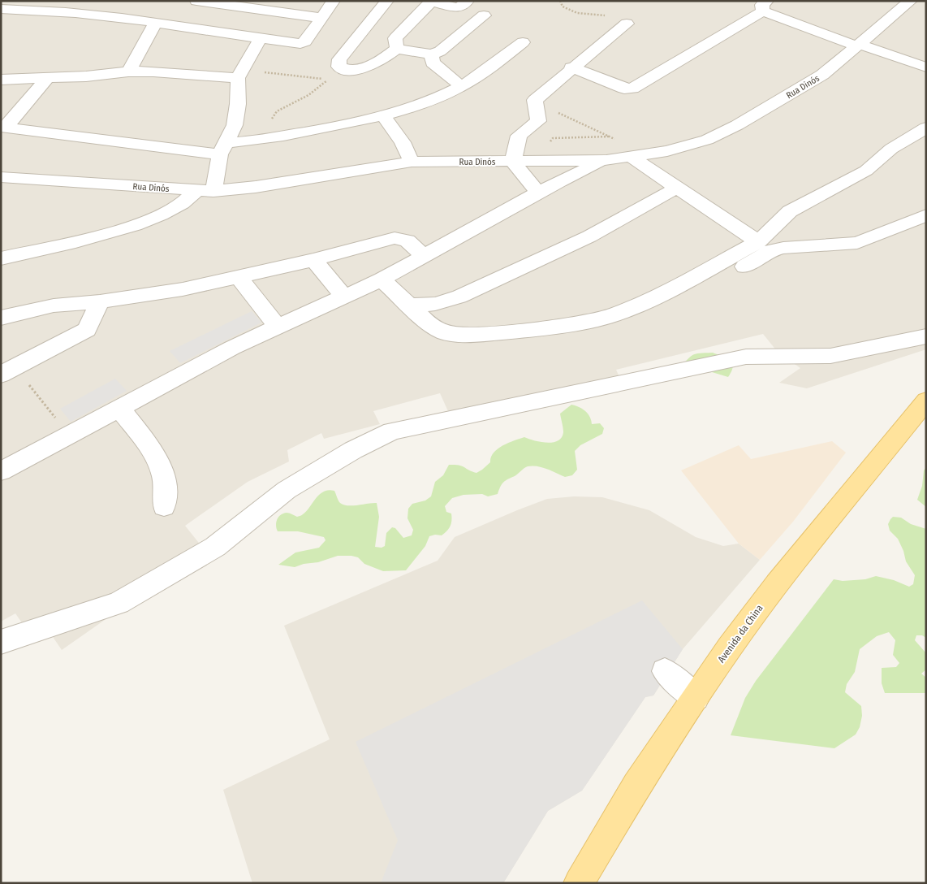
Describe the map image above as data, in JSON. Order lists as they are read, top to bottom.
{
  "streets": {
    "main road": ["Avenida da China"],
    "street": ["Rua Dinós"]
  }
}
